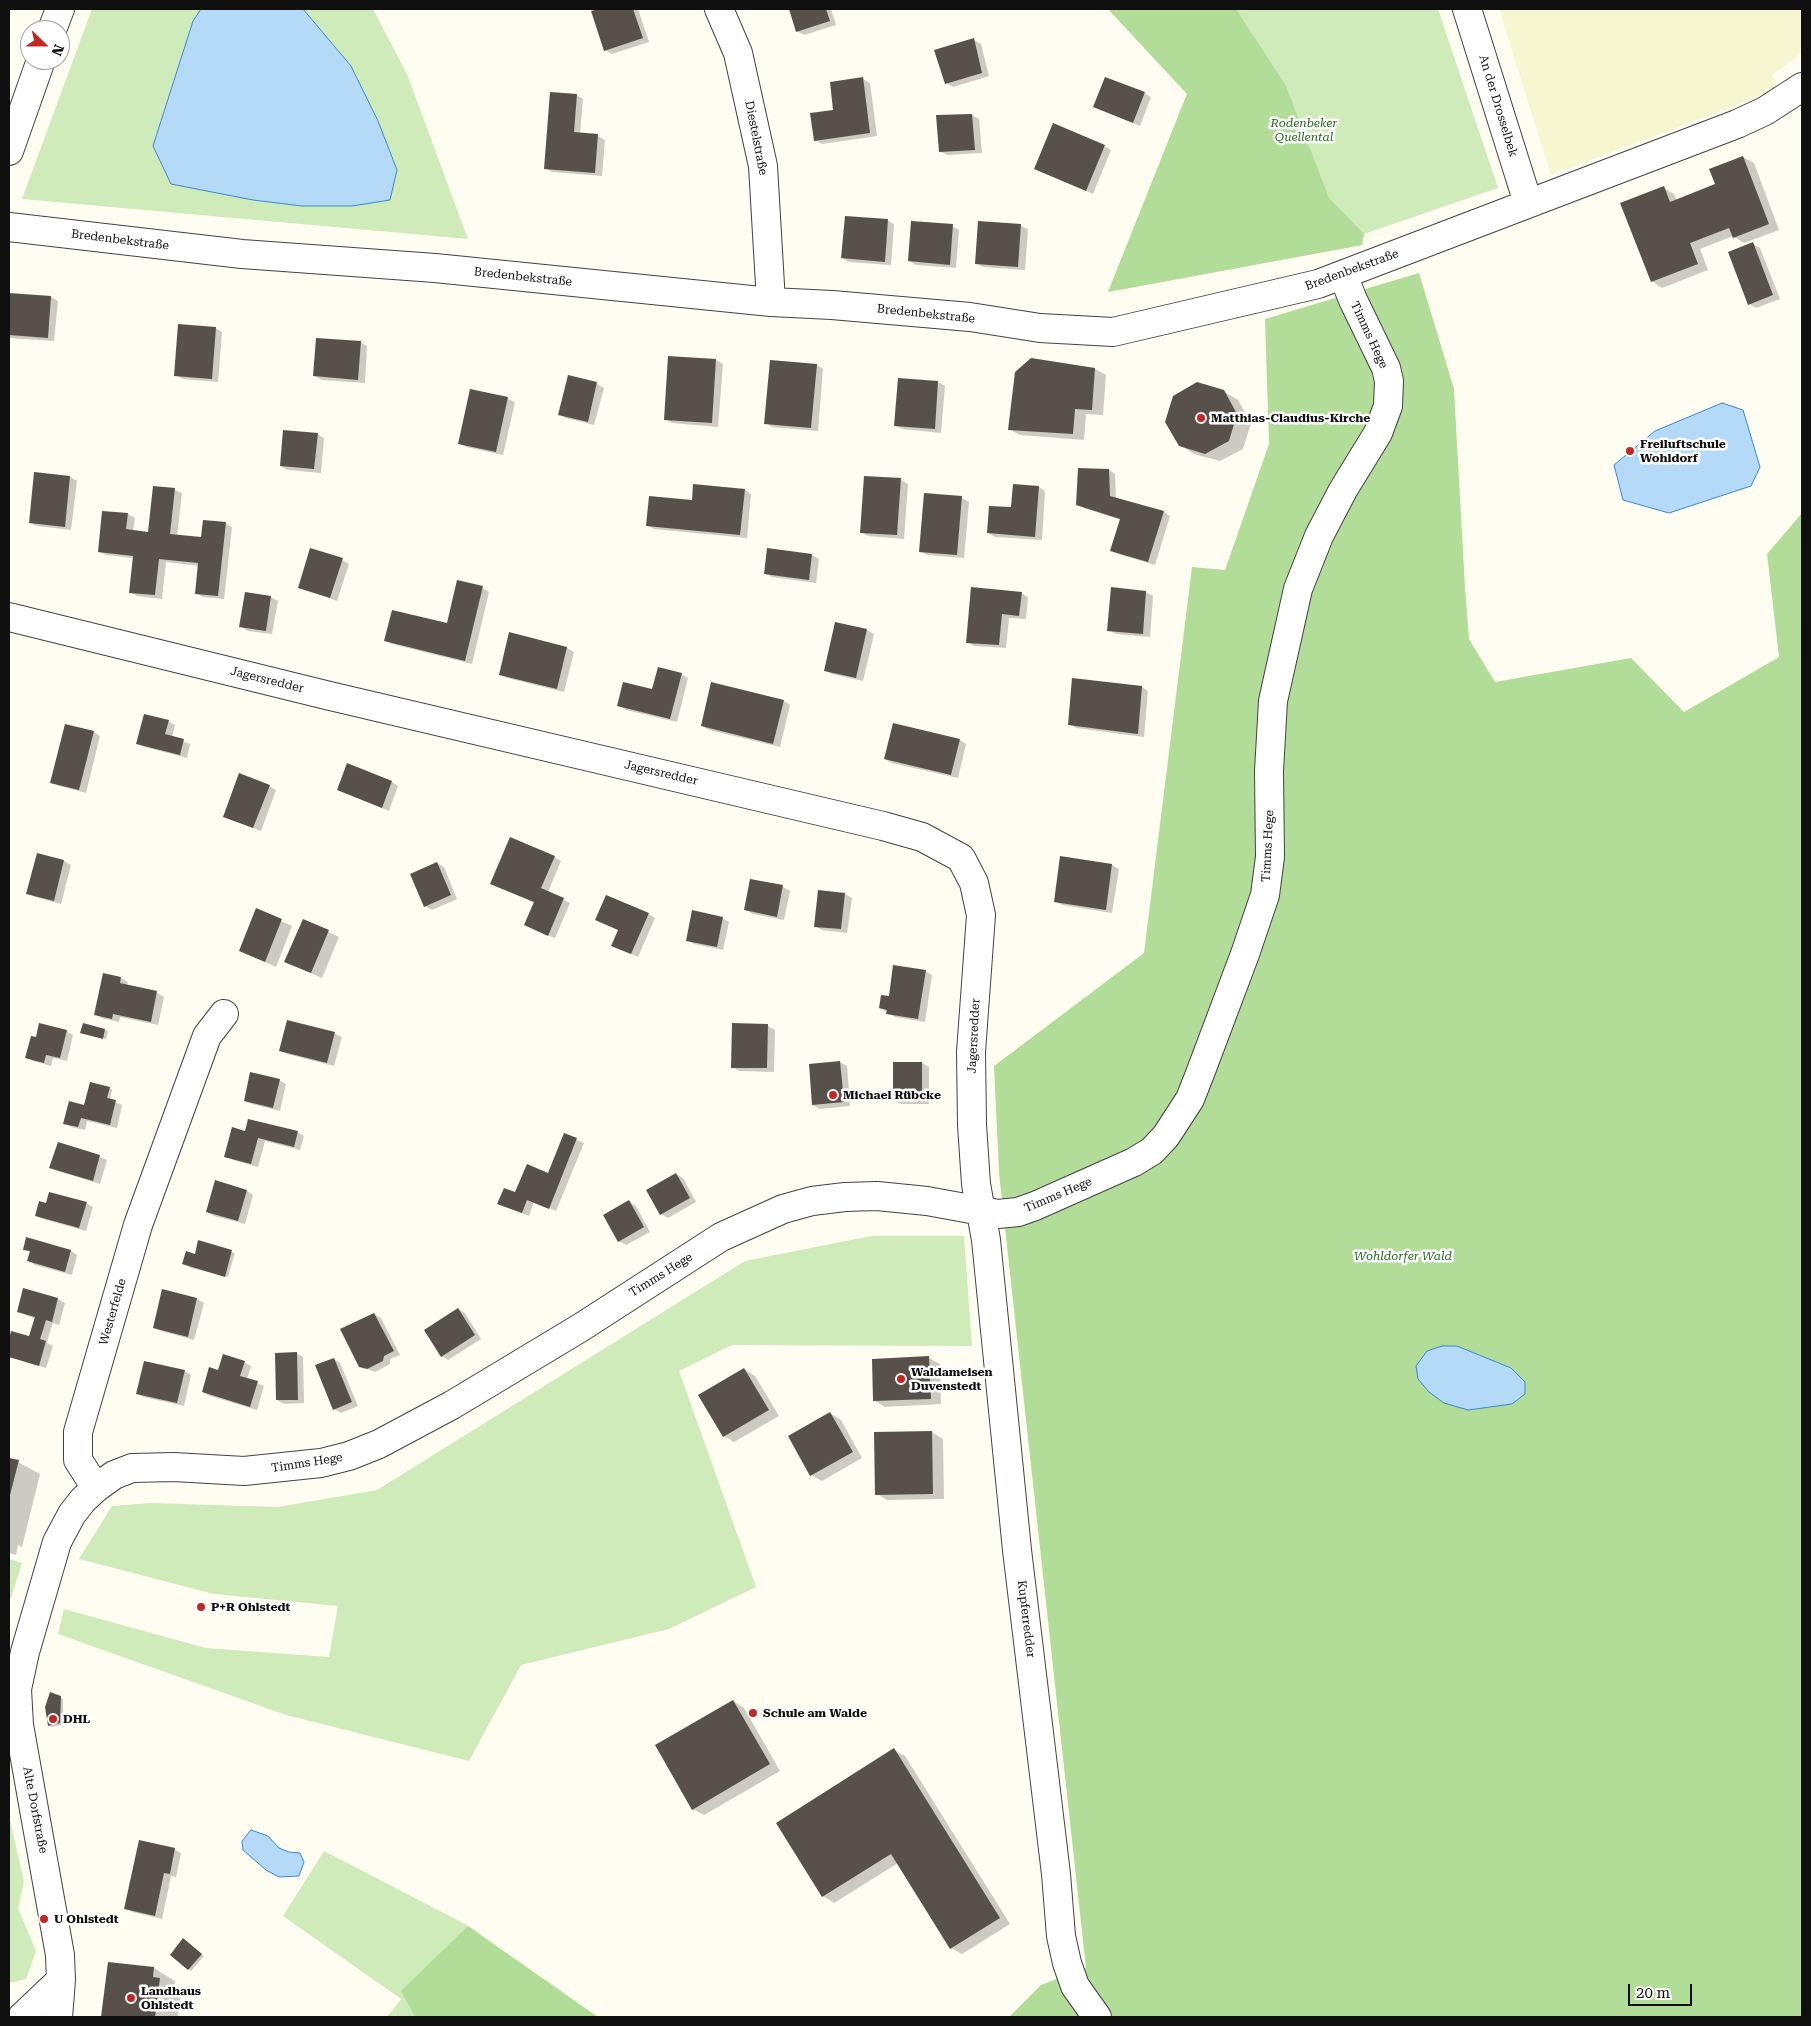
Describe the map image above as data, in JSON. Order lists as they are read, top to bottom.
{
  "streets": {
    "street": [
      "An der Drosselbek",
      "Diestelstraße",
      "Bredenbekstraße",
      "Timms Hege",
      "Jagersredder",
      "Westerfelde",
      "Kupferredder",
      "Alte Dorfstraße"
    ]
  },
  "crossings": [
    ["An der Drosselbek", "Bredenbekstraße"],
    ["Diestelstraße", "Bredenbekstraße"],
    ["Bredenbekstraße", "Timms Hege"],
    ["Timms Hege", "Jagersredder"],
    ["Timms Hege", "Westerfelde"],
    ["Timms Hege", "Kupferredder"],
    ["Timms Hege", "Alte Dorfstraße"],
    ["Jagersredder", "Kupferredder"],
    ["Westerfelde", "Alte Dorfstraße"]
  ],
  "parks": ["Rodenbeker Quellental", "Wohldorfer Wald"],
  "places": [
    "Matthias-Claudius-Kirche",
    "Freiluftschule Wohldorf",
    "Michael Rübcke",
    "Waldameisen Duvenstedt",
    "P+R Ohlstedt",
    "Schule am Walde",
    "DHL",
    "U Ohlstedt",
    "Landhaus Ohlstedt"
  ],
  "scale_bar": "20 m",
  "north": "right"
}
